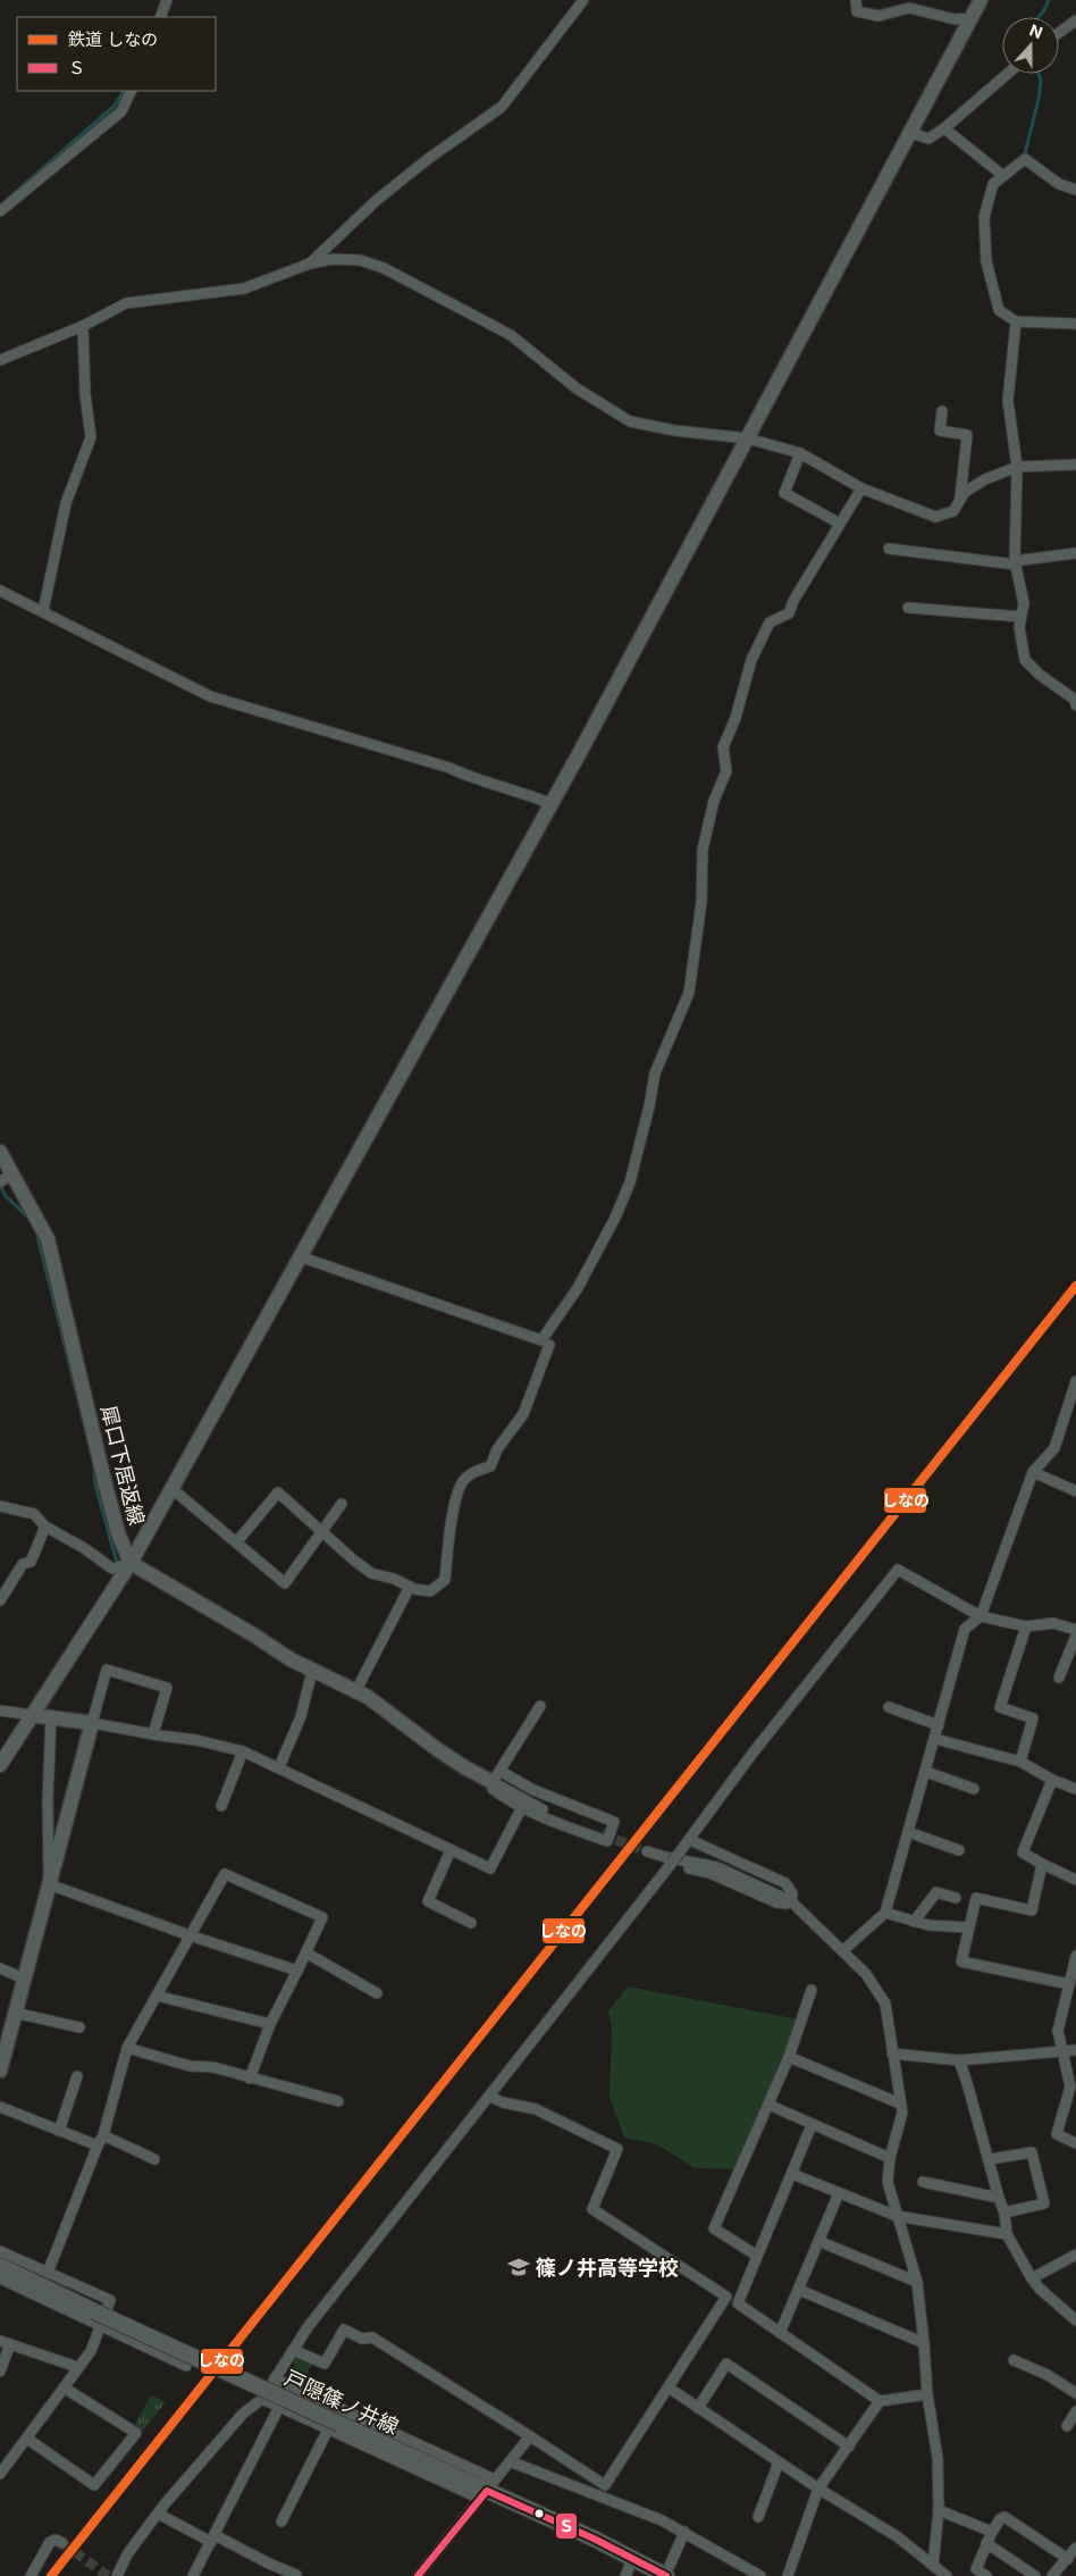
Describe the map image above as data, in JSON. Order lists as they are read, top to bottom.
{
  "streets": {
    "main road": ["戸隠篠ノ井線"],
    "street": ["犀口下居返線"]
  },
  "places": {
    "school or university": ["篠ノ井高等学校"]
  },
  "lines": ["rail line しなの", "transit line Ｓ"],
  "legend": ["鉄道 しなの", "Ｓ"],
  "north": "top"
}
